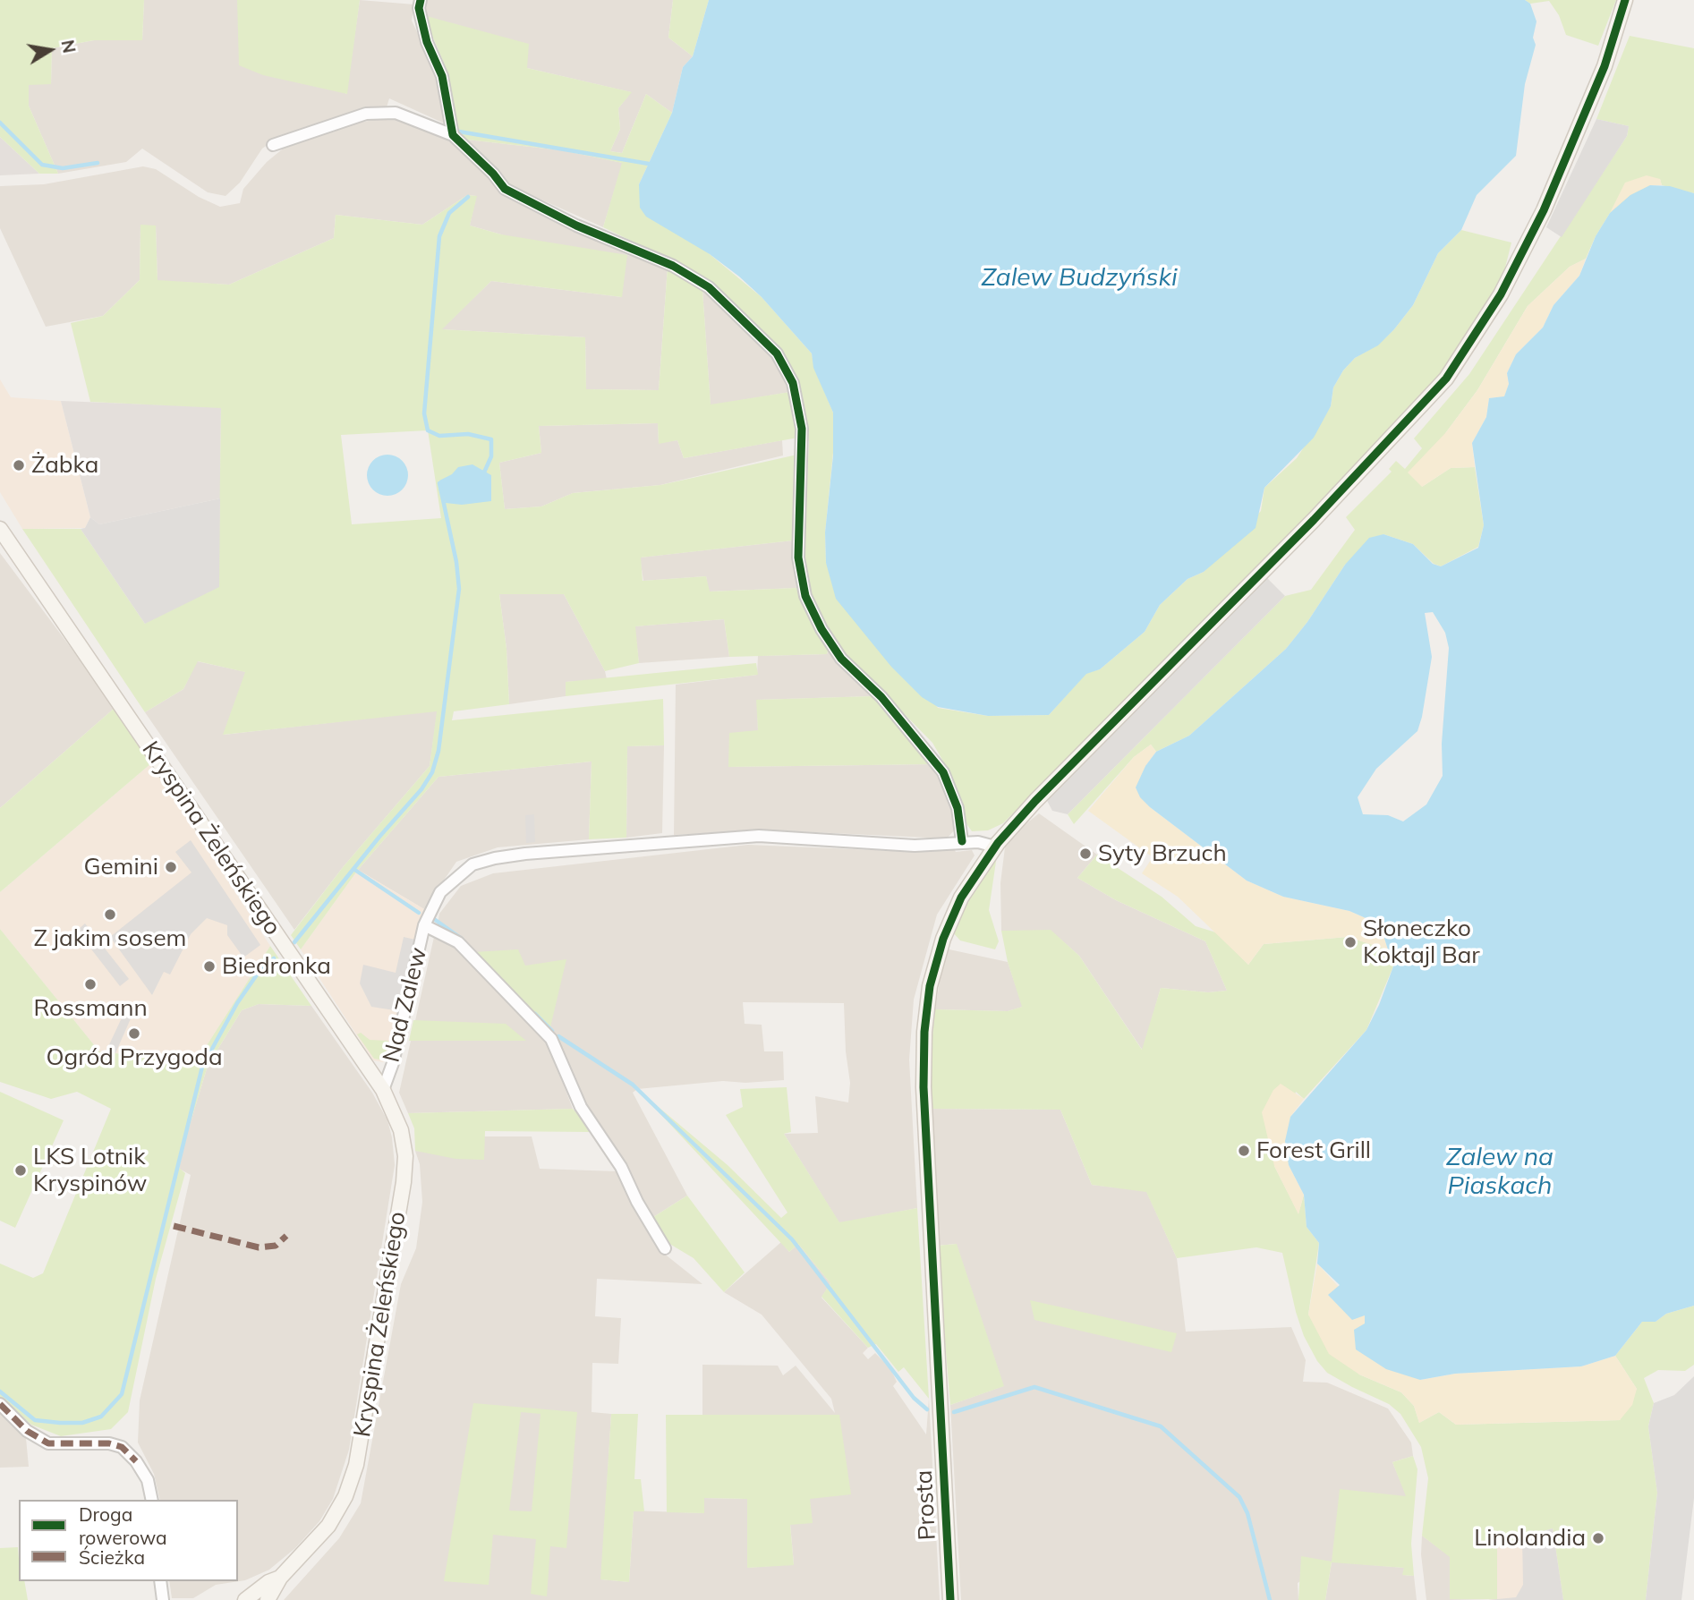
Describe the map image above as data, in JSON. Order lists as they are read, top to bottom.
{
  "streets": {
    "street": ["Kryspina Żeleńskiego", "Nad Zalew", "Prosta"]
  },
  "crossings": [
    ["Kryspina Żeleńskiego", "Nad Zalew"],
    ["Nad Zalew", "Prosta"]
  ],
  "water": ["Zalew Budzyński", "Zalew na Piaskach"],
  "places": [
    "Żabka",
    "Syty Brzuch",
    "Gemini",
    "Z jakim sosem",
    "Słoneczko Koktajl Bar",
    "Biedronka",
    "Rossmann",
    "Ogród Przygoda",
    "Forest Grill",
    "LKS Lotnik Kryspinów",
    "Linolandia"
  ],
  "legend": ["Droga rowerowa", "Ścieżka"],
  "north": "right"
}
